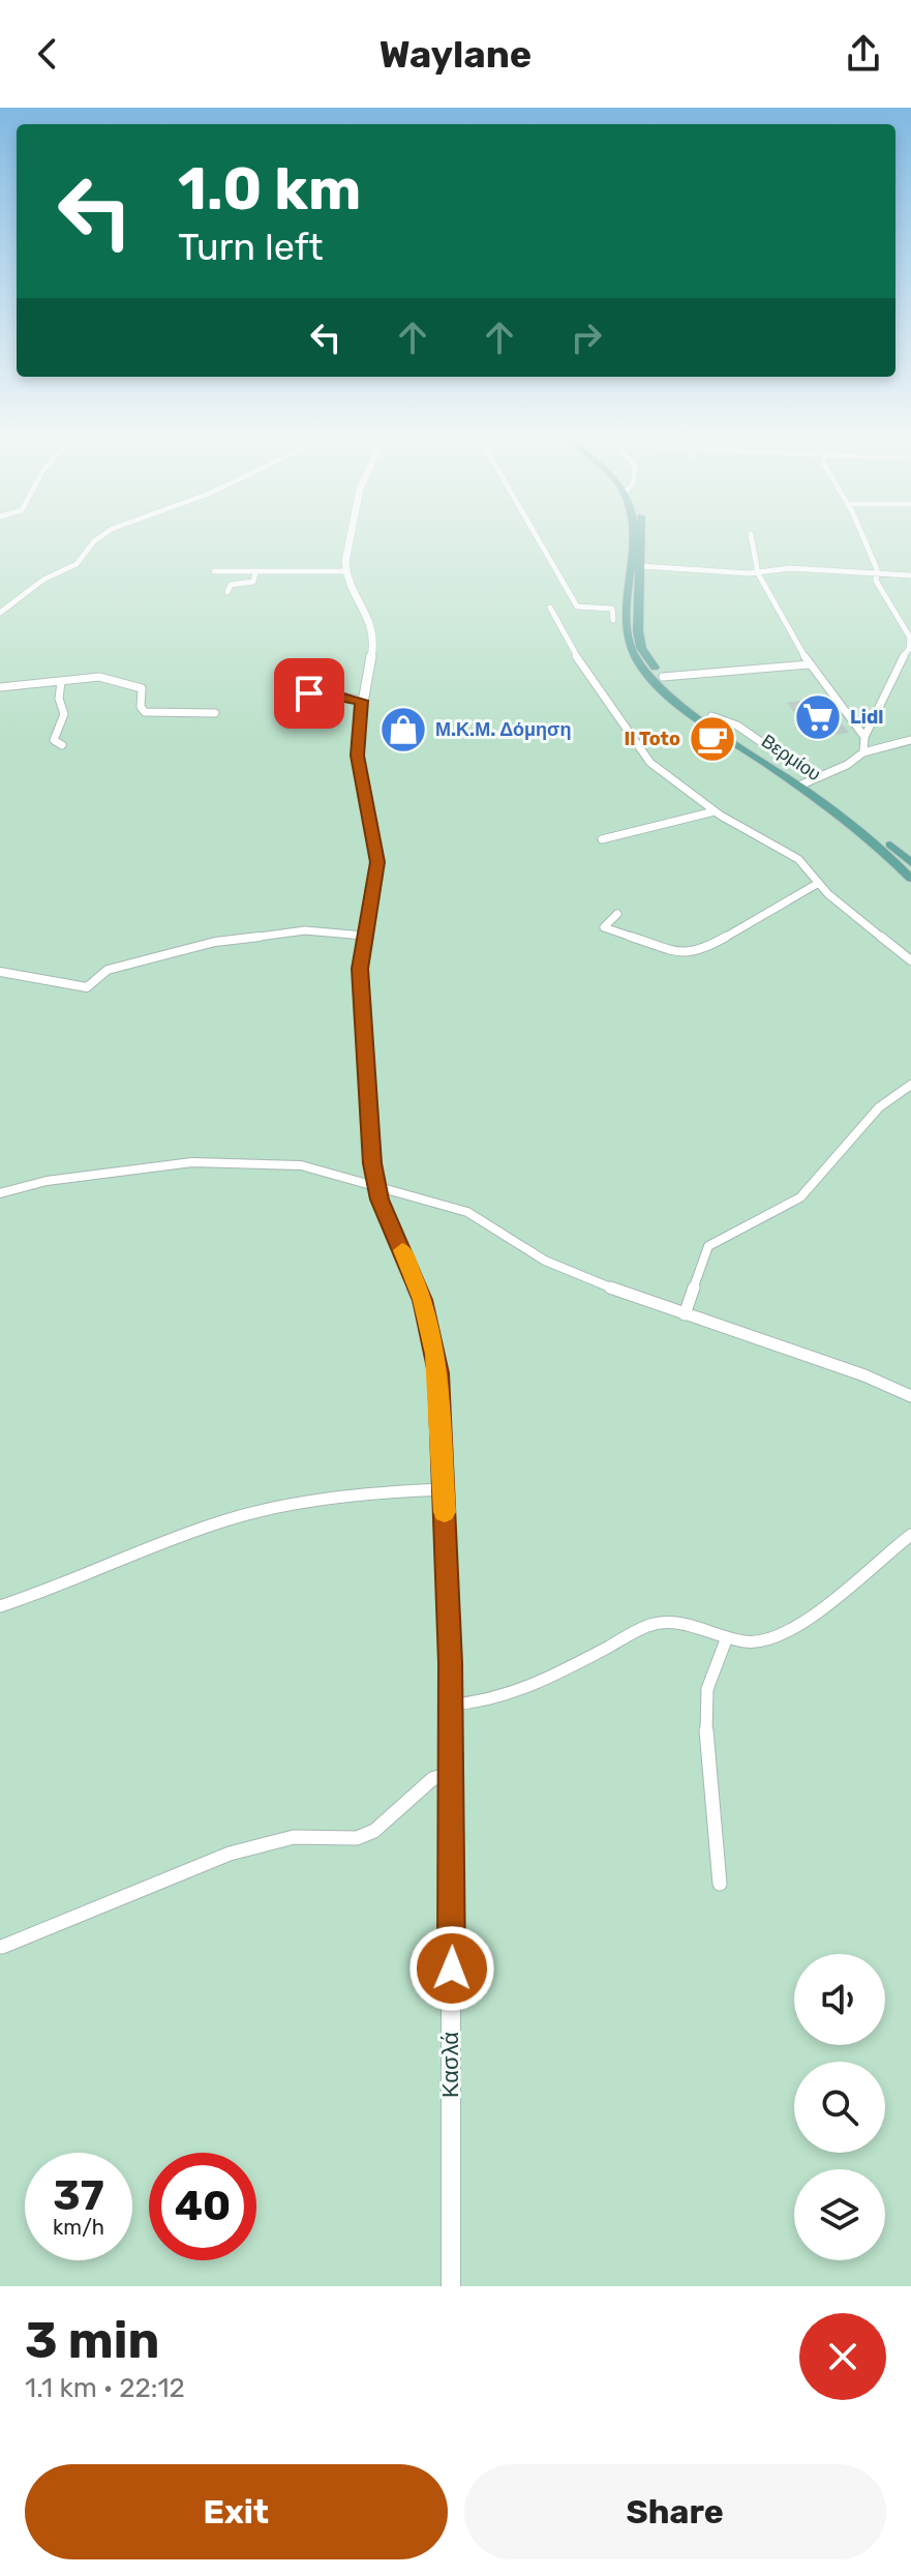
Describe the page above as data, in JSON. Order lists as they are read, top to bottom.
{
  "streets": {
    "main road": ["Βερμίου"],
    "street": ["Κασλά"]
  },
  "places": {
    "supermarket": ["Lidl"],
    "shop": ["Μ.Κ.Μ. Δόμηση"],
    "cafe": ["Il Toto"]
  },
  "page": {
    "header": "Waylane",
    "turn": ["1.0 km", "Turn left"],
    "speed": "37 km/h",
    "limit": "40",
    "heading": ["3 min", "1.1 km · 22:12"],
    "buttons": ["Exit", "Share"]
  }
}
